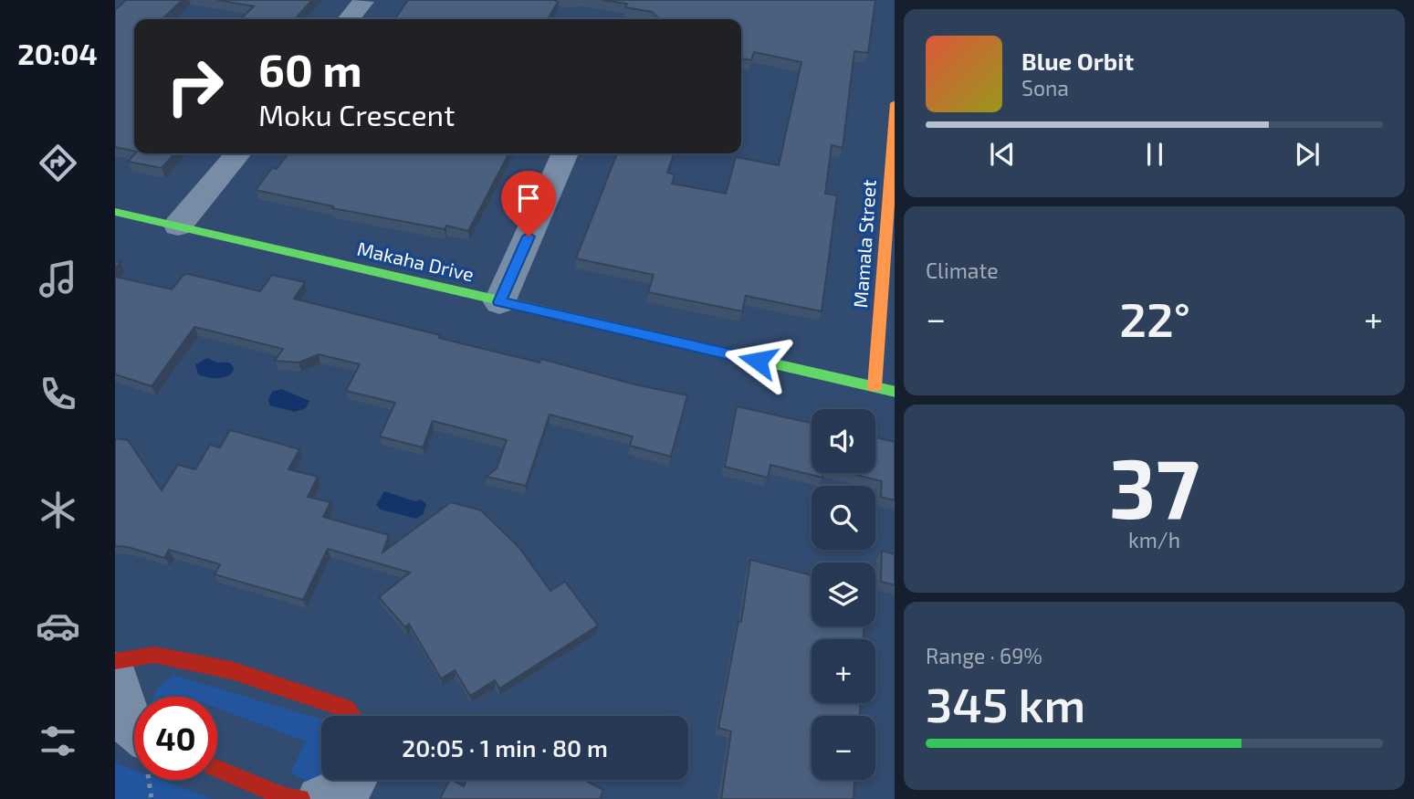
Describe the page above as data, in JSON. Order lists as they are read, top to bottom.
{
  "streets": {
    "street": ["Mamala Street", "Makaha Drive"]
  },
  "crossings": [
    ["Mamala Street", "Makaha Drive"]
  ],
  "page": {
    "tabs": "20:04",
    "turn": ["60 m", "Moku Crescent"],
    "song": ["Blue Orbit", "Sona"],
    "tile": [
      "Climate",
      ["37", "km/h"],
      ["Range · 69%", "345 km"]
    ],
    "heat": ["−", "22°", "+"],
    "map_buttons": ["+", "−"],
    "limit": "40",
    "trip": "20:05 · 1 min · 80 m"
  }
}
